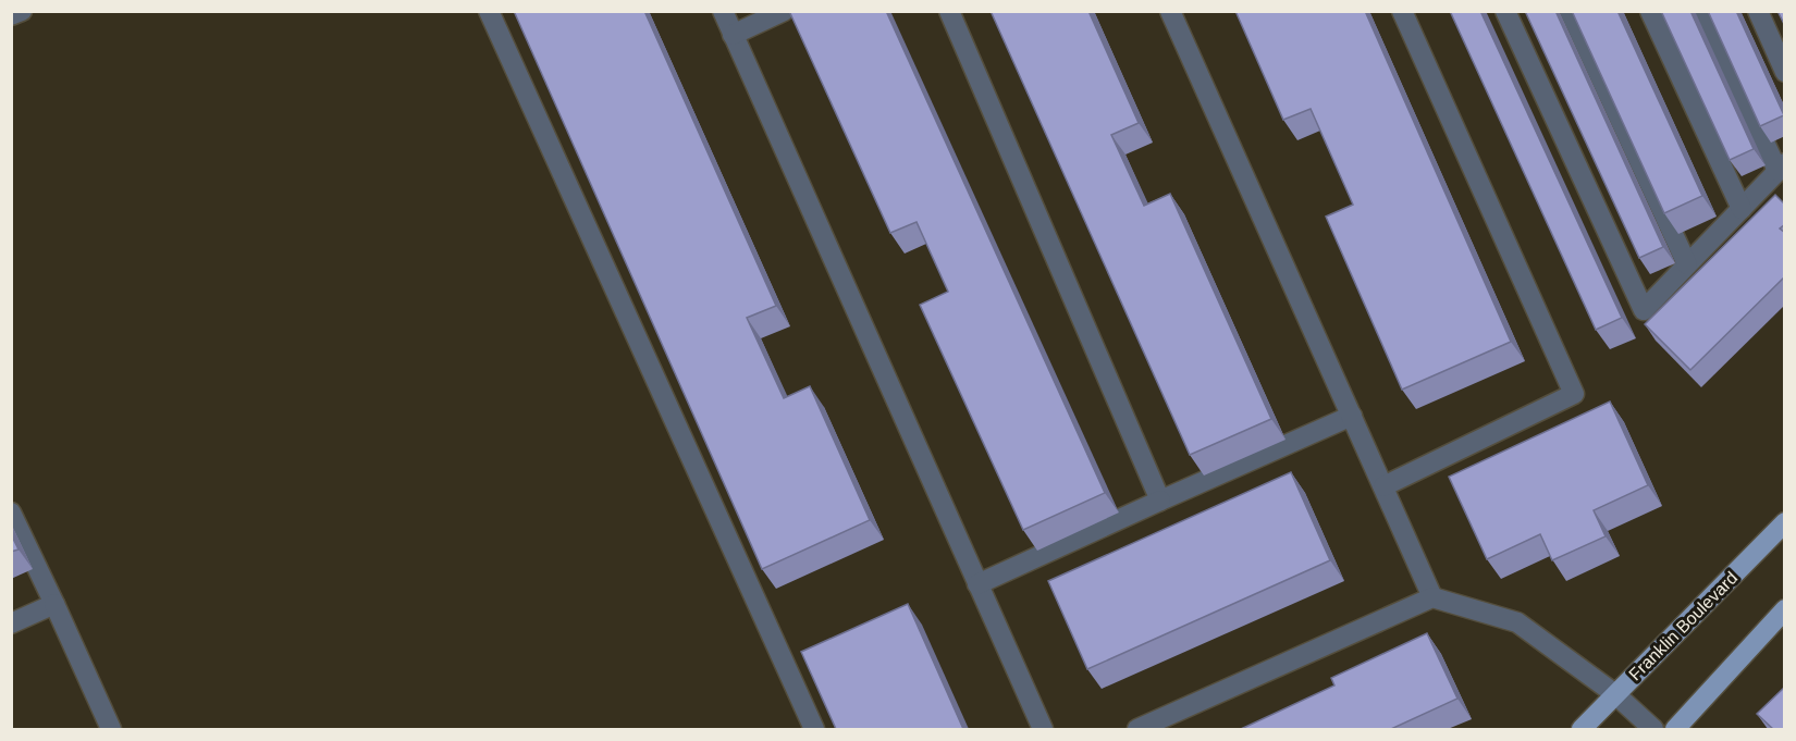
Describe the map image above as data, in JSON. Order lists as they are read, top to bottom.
{
  "streets": {
    "main road": ["Franklin Boulevard"]
  }
}
